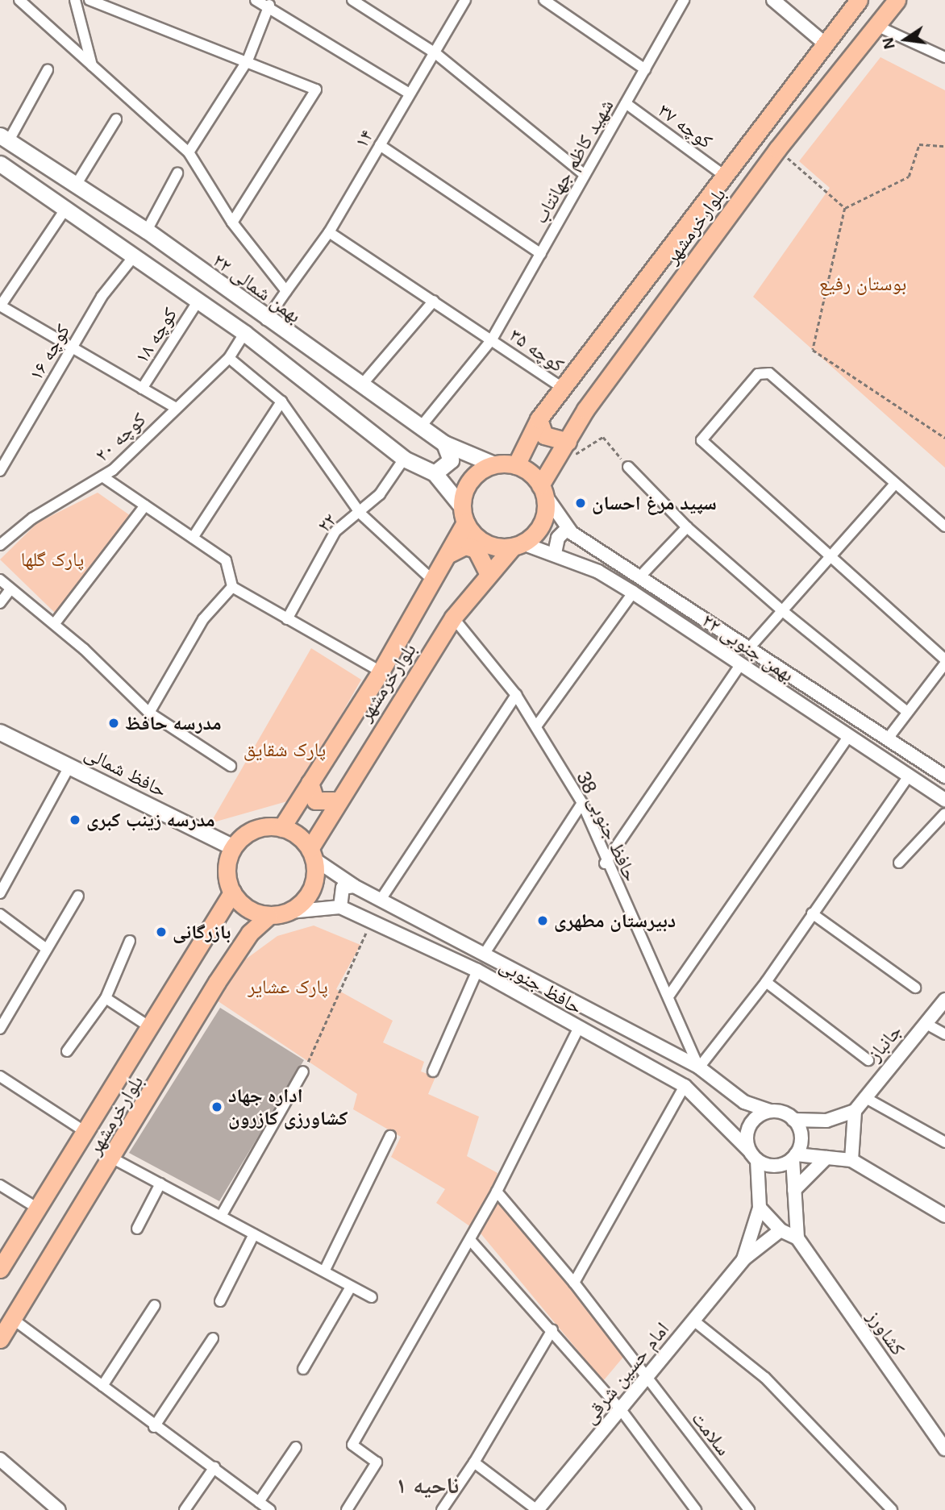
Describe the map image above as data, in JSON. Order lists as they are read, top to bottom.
{
  "streets": {
    "main road": ["بلوارخرمشهر", "۲۲ بهمن شمالی", "حافظ شمالی"],
    "street": [
      "کوچه ۳۷",
      "۱۴",
      "شهید کاظم جهانتاب",
      "کوچه ۱۸",
      "کوچه ۳۵",
      "کوچه ۱۶",
      "کوچه ۲۰",
      "۲۲",
      "۲۲ بهمن جنوبی",
      "حافظ جنوبی 38",
      "حافظ جنوبی",
      "جانباز",
      "کشاورز",
      "امام حسین شرقی",
      "سلامت"
    ]
  },
  "crossings": [
    ["کوچه ۳۷", "شهید کاظم جهانتاب"],
    ["کوچه ۳۷", "بلوارخرمشهر"],
    ["۱۴", "۲۲ بهمن شمالی"],
    ["۱۴", "کوچه ۳۵"],
    ["شهید کاظم جهانتاب", "۲۲ بهمن شمالی"],
    ["شهید کاظم جهانتاب", "کوچه ۳۵"],
    ["بلوارخرمشهر", "۲۲ بهمن شمالی"],
    ["بلوارخرمشهر", "کوچه ۳۵"],
    ["بلوارخرمشهر", "۲۲ بهمن جنوبی"],
    ["بلوارخرمشهر", "حافظ شمالی"],
    ["بلوارخرمشهر", "حافظ جنوبی 38"],
    ["بلوارخرمشهر", "حافظ جنوبی"],
    ["۲۲ بهمن شمالی", "۲۲ بهمن جنوبی"],
    ["حافظ شمالی", "حافظ جنوبی"],
    ["حافظ جنوبی 38", "حافظ جنوبی"],
    ["امام حسین شرقی", "سلامت"]
  ],
  "districts": ["ناحیه ۱"],
  "parks": [
    "بوستان رفیع",
    "پارک گلها",
    "پارک شقایق",
    "پارک عشایر"
  ],
  "places": [
    "سپید مرغ احسان",
    "مدرسه حافظ",
    "مدرسه زینب کبری",
    "دبیرستان مطهری",
    "بازرگانی",
    "اداره جهاد کشاورزی کازرون"
  ],
  "north": "left"
}
